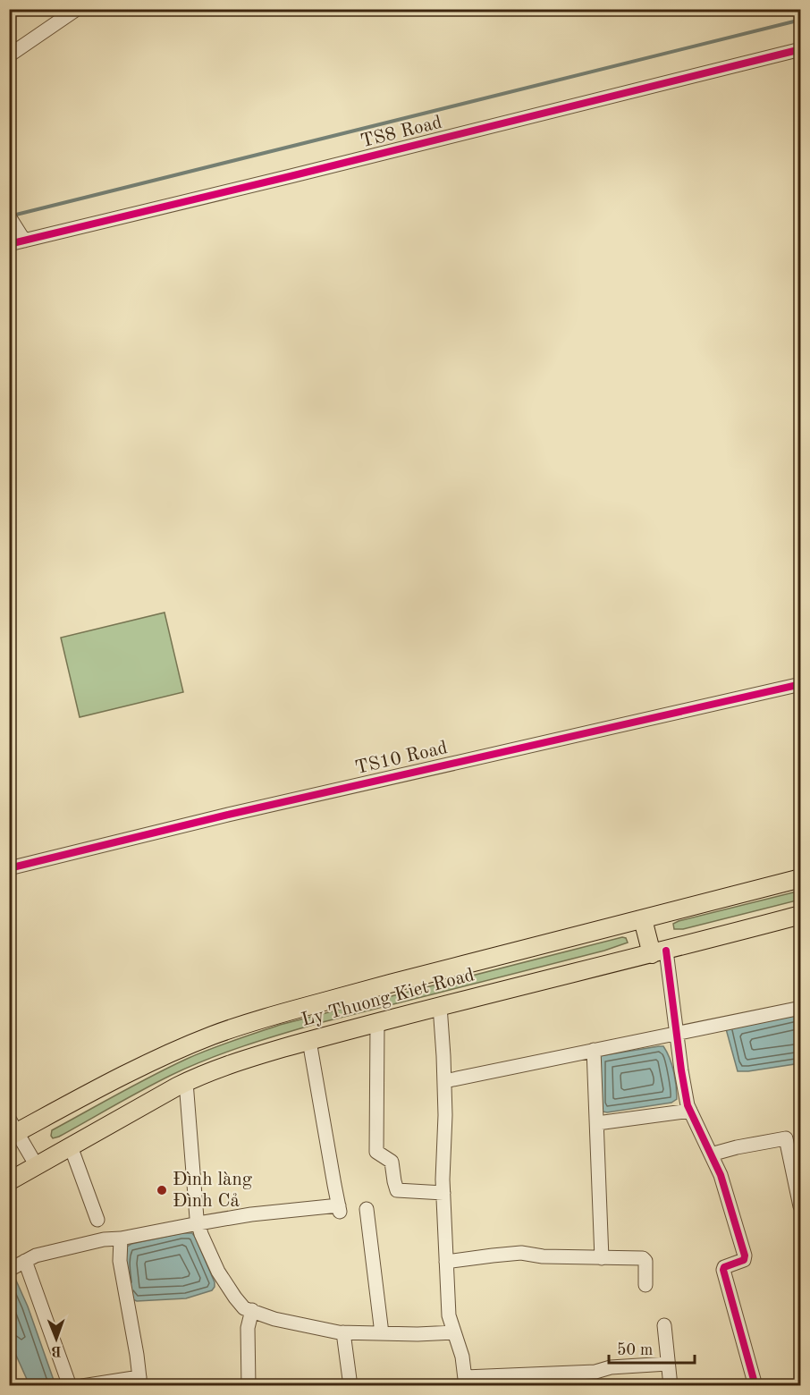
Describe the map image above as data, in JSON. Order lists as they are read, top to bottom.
{
  "streets": {
    "main road": ["Ly Thuong Kiet Road"],
    "street": ["TS8 Road", "TS10 Road"]
  },
  "places": ["Đình làng Đình Cả"],
  "scale_bar": "50 m",
  "north": "bottom"
}
